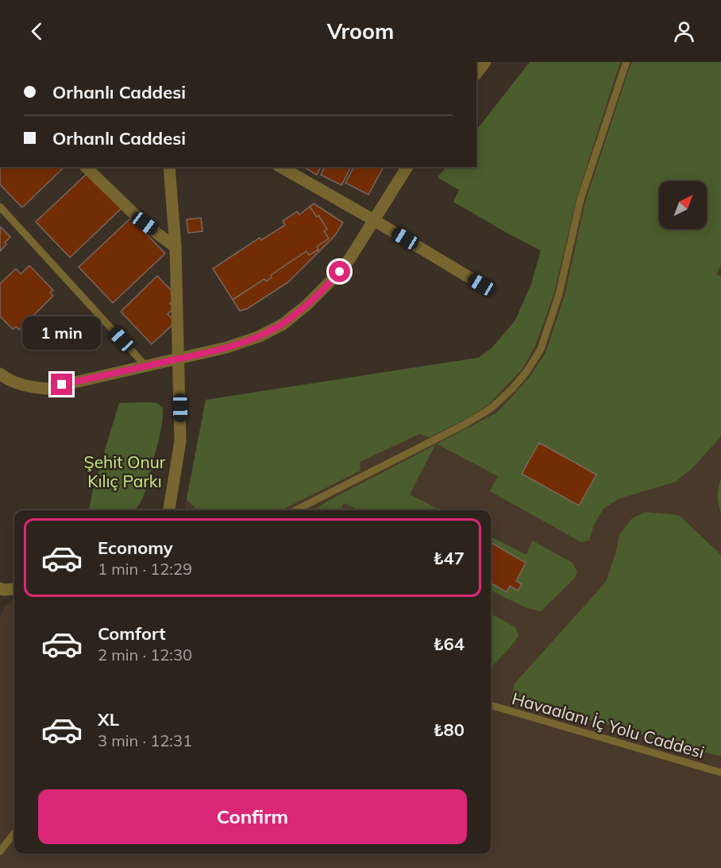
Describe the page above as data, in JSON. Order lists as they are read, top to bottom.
{
  "streets": {
    "lane": ["Havaalanı İç Yolu Caddesi"]
  },
  "parks": ["Şehit Onur Kılıç Parkı"],
  "north": "top right",
  "page": {
    "header": "Vroom",
    "banner": ["Orhanlı Caddesi", "Orhanlı Caddesi"],
    "bubble": "1 min",
    "list": [
      {
        "name": "Economy",
        "note": "1 min · 12:29",
        "value": "₺47"
      },
      {
        "name": "Comfort",
        "note": "2 min · 12:30",
        "value": "₺64"
      },
      {
        "name": "XL",
        "note": "3 min · 12:31",
        "value": "₺80"
      }
    ],
    "buttons": "Confirm"
  }
}
